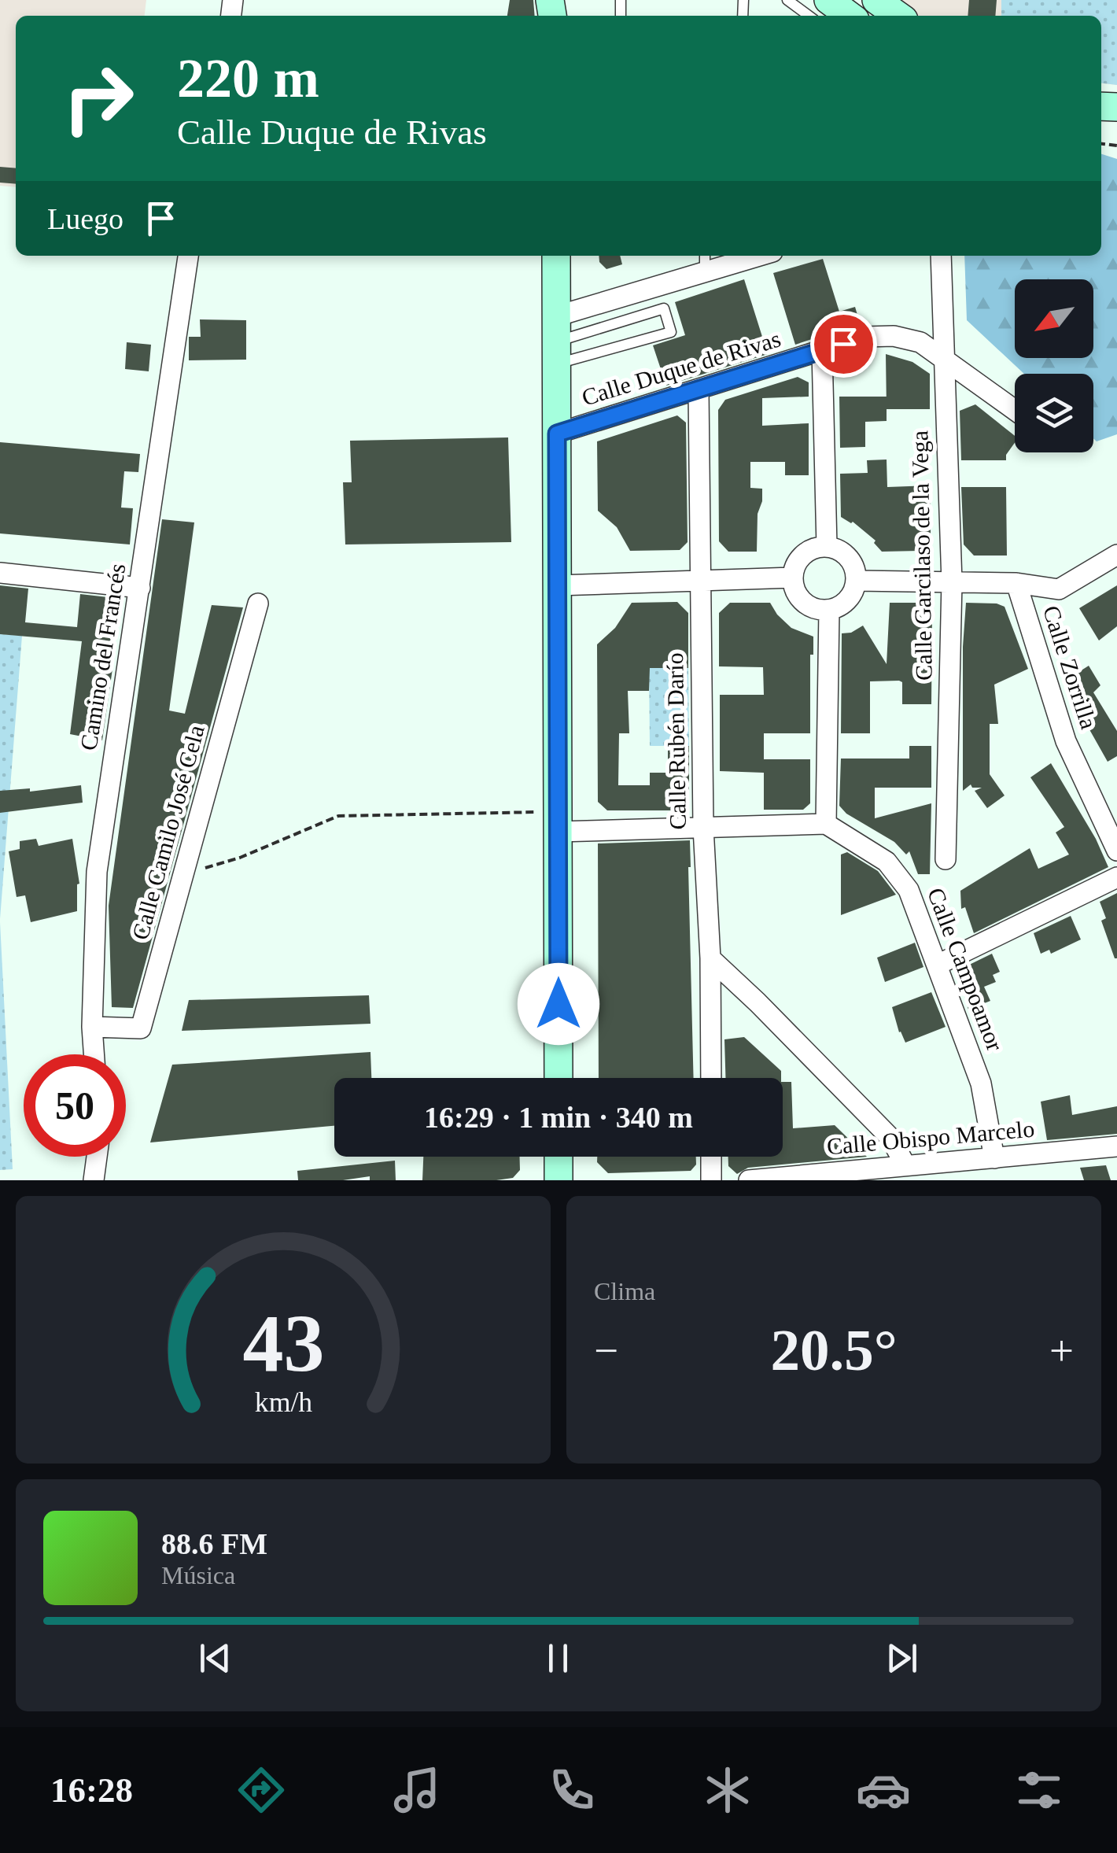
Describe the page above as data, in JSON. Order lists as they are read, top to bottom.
{
  "streets": {
    "street": [
      "Calle Duque de Rivas",
      "Calle Garcilaso de la Vega",
      "Camino del Francés",
      "Calle Zorrilla",
      "Calle Rubén Darío",
      "Calle Camilo José Cela",
      "Calle Campoamor",
      "Calle Obispo Marcelo"
    ]
  },
  "crossings": [
    ["Calle Duque de Rivas", "Calle Garcilaso de la Vega"],
    ["Calle Duque de Rivas", "Calle Rubén Darío"],
    ["Camino del Francés", "Calle Camilo José Cela"],
    ["Calle Campoamor", "Calle Obispo Marcelo"]
  ],
  "north": "bottom left",
  "page": {
    "turn": ["220 m", "Calle Duque de Rivas"],
    "then": "Luego",
    "limit": "50",
    "trip": "16:29 · 1 min · 340 m",
    "tile": "Clima",
    "heat": ["−", "20.5°", "+"],
    "song": ["88.6 FM", "Música"],
    "tabs": "16:28",
    "gauge": ["43", "km/h"]
  }
}
